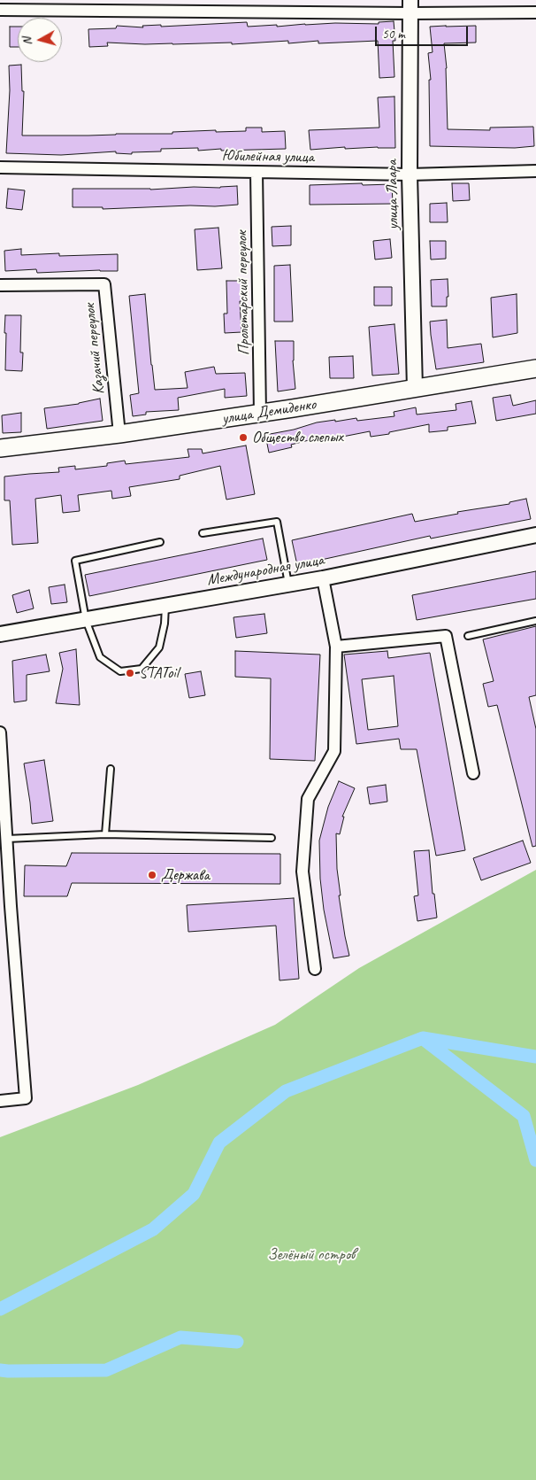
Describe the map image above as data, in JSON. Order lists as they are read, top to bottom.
{
  "streets": {
    "main road": ["улица Демиденко"],
    "street": [
      "Юбилейная улица",
      "улица Лаара",
      "Пролетарский переулок",
      "Казачий переулок",
      "Международная улица"
    ]
  },
  "crossings": [
    ["Юбилейная улица", "улица Лаара"],
    ["Юбилейная улица", "Пролетарский переулок"],
    ["улица Лаара", "улица Демиденко"],
    ["Пролетарский переулок", "улица Демиденко"],
    ["Казачий переулок", "улица Демиденко"]
  ],
  "parks": ["Зелёный остров"],
  "places": ["Общество слепых", "STAToil", "Держава"],
  "scale_bar": "50 m",
  "north": "left"
}
